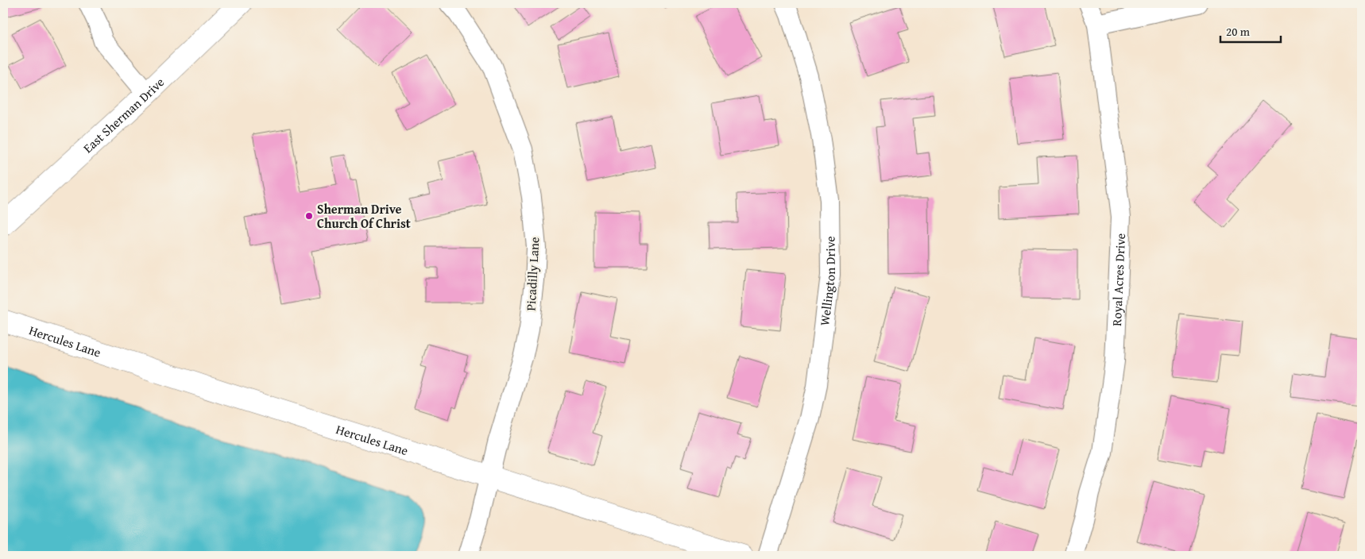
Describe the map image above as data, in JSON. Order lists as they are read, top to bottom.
{
  "streets": {
    "street": [
      "East Sherman Drive",
      "Picadilly Lane",
      "Wellington Drive",
      "Royal Acres Drive",
      "Hercules Lane"
    ]
  },
  "crossings": [
    ["Picadilly Lane", "Hercules Lane"]
  ],
  "places": ["Sherman Drive Church Of Christ"],
  "scale_bar": "20 m"
}
